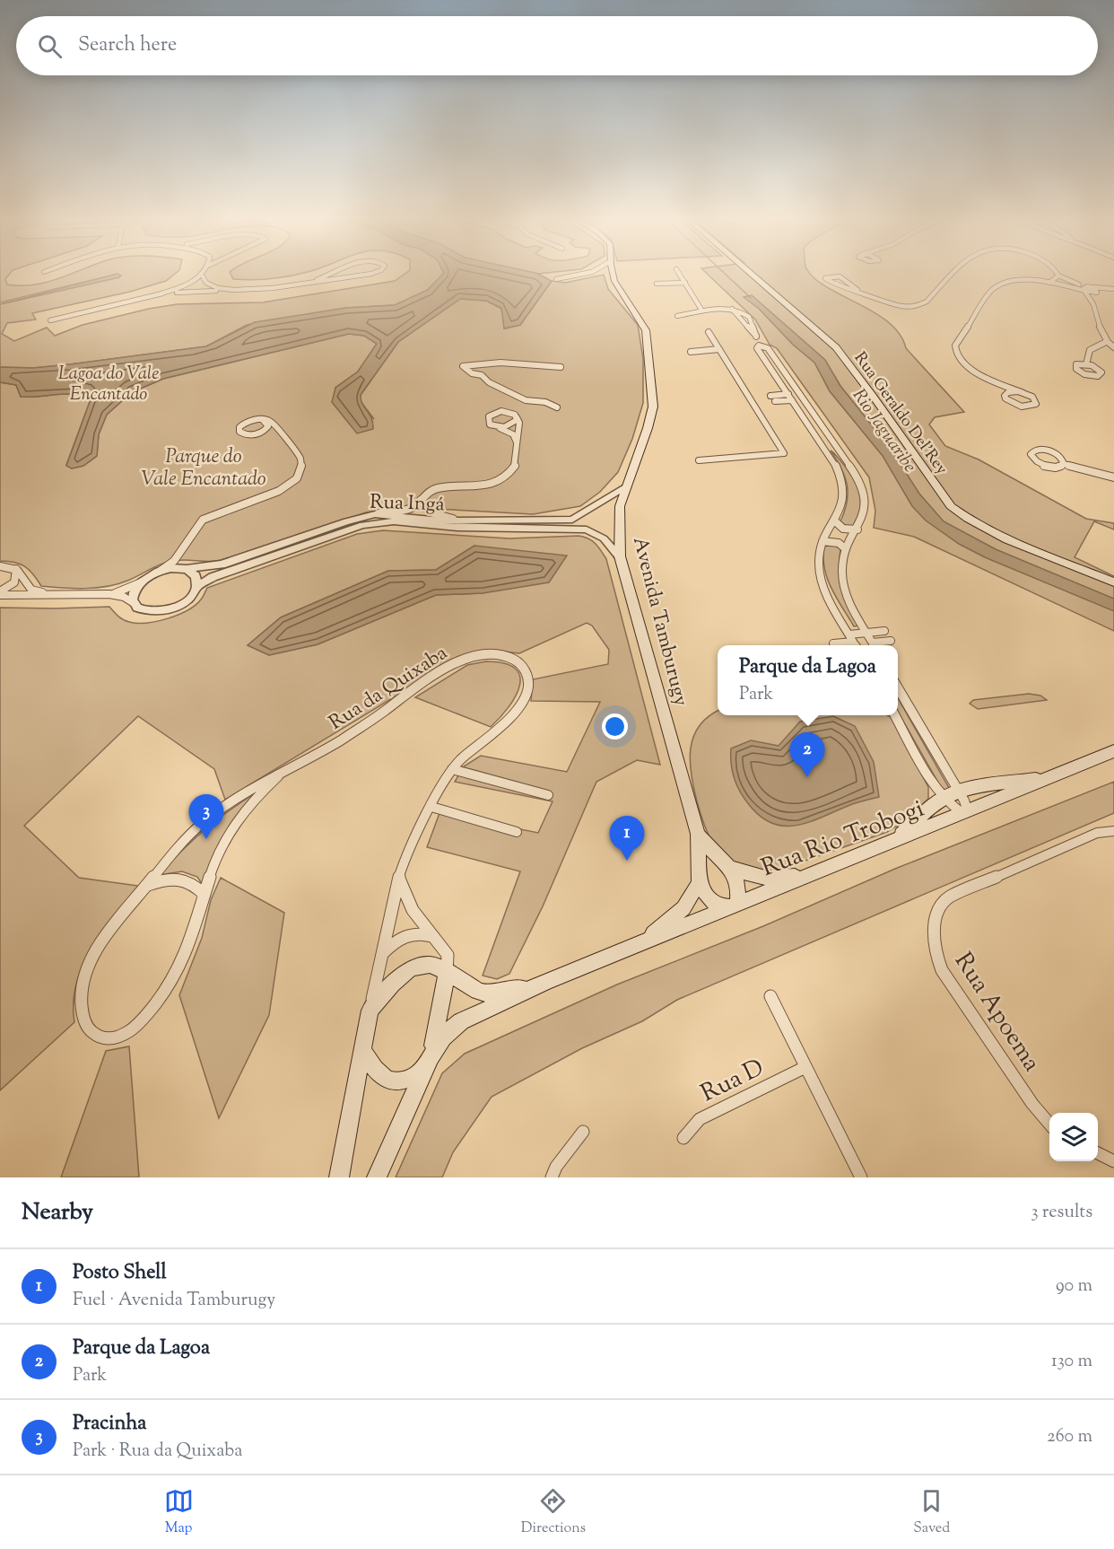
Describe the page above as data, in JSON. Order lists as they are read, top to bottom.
{
  "streets": {
    "main road": ["Rua Geraldo Del'Rey", "Avenida Tamburugy", "Rua Rio Trobogi"],
    "street": [
      "Rua Ingá",
      "Rua da Quixaba",
      "Rua Apoema",
      "Rua D"
    ]
  },
  "crossings": [
    ["Rua Ingá", "Avenida Tamburugy"]
  ],
  "water": ["Lagoa do Vale Encantado", "Rio Jaguaribe"],
  "parks": ["Parque do Vale Encantado"],
  "page": {
    "search": "Search here",
    "popup": ["Parque da Lagoa", "Park"],
    "pins": ["2", "3", "1"],
    "heading": ["Nearby", "3 results"],
    "list": [
      {
        "mark": "1",
        "name": "Posto Shell",
        "note": "Fuel · Avenida Tamburugy",
        "value": "90 m"
      },
      {
        "mark": "2",
        "name": "Parque da Lagoa",
        "note": "Park",
        "value": "130 m"
      },
      {
        "mark": "3",
        "name": "Pracinha",
        "note": "Park · Rua da Quixaba",
        "value": "260 m"
      }
    ],
    "nav": ["Map", "Directions", "Saved"]
  }
}
